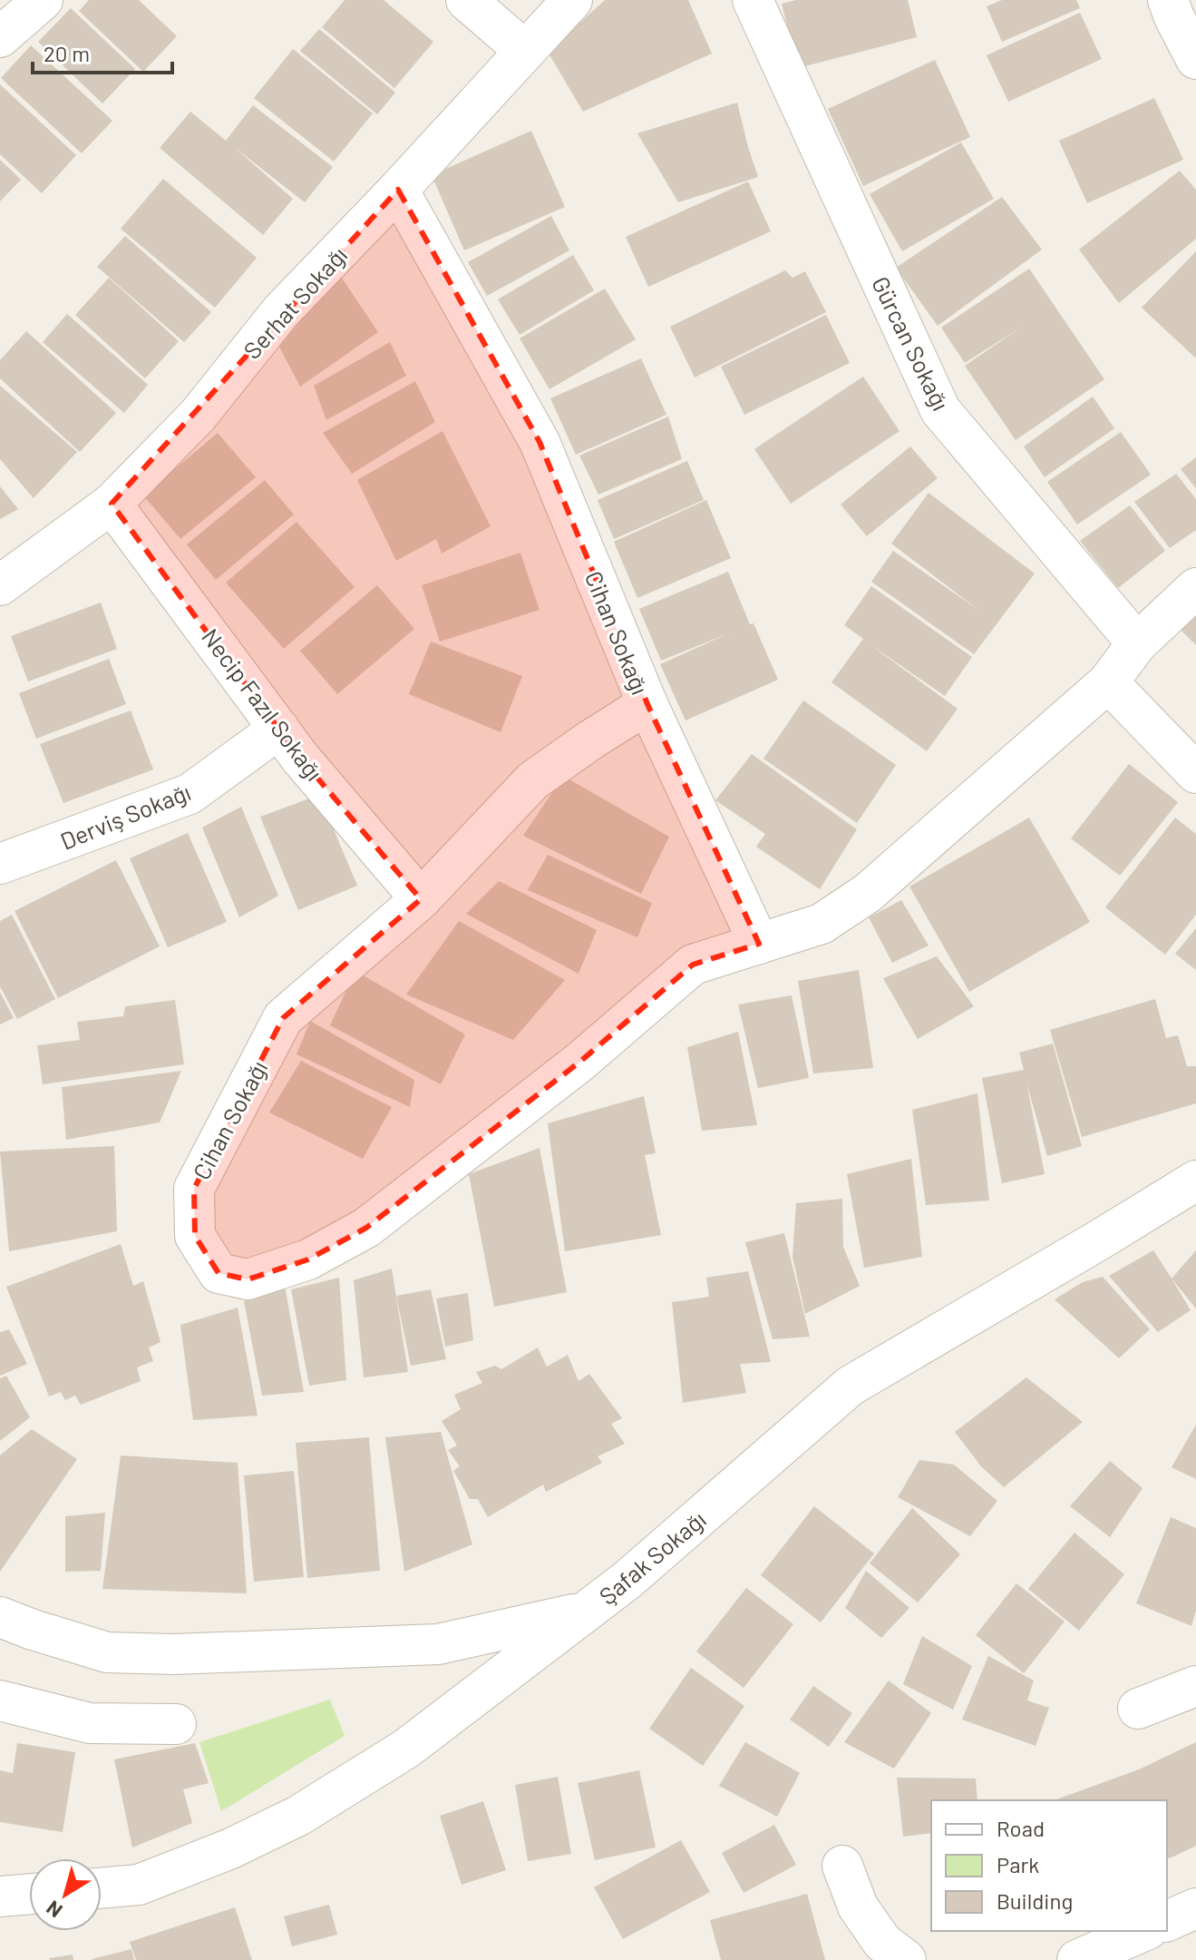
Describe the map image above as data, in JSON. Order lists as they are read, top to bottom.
{
  "streets": {
    "street": [
      "Serhat Sokağı",
      "Gürcan Sokağı",
      "Cihan Sokağı",
      "Necip Fazıl Sokağı",
      "Derviş Sokağı",
      "Şafak Sokağı"
    ]
  },
  "crossings": [
    ["Serhat Sokağı", "Cihan Sokağı"],
    ["Serhat Sokağı", "Necip Fazıl Sokağı"],
    ["Gürcan Sokağı", "Cihan Sokağı"],
    ["Cihan Sokağı", "Necip Fazıl Sokağı"],
    ["Necip Fazıl Sokağı", "Derviş Sokağı"]
  ],
  "legend": ["Road", "Park", "Building"],
  "scale_bar": "20 m",
  "north": "bottom left"
}
